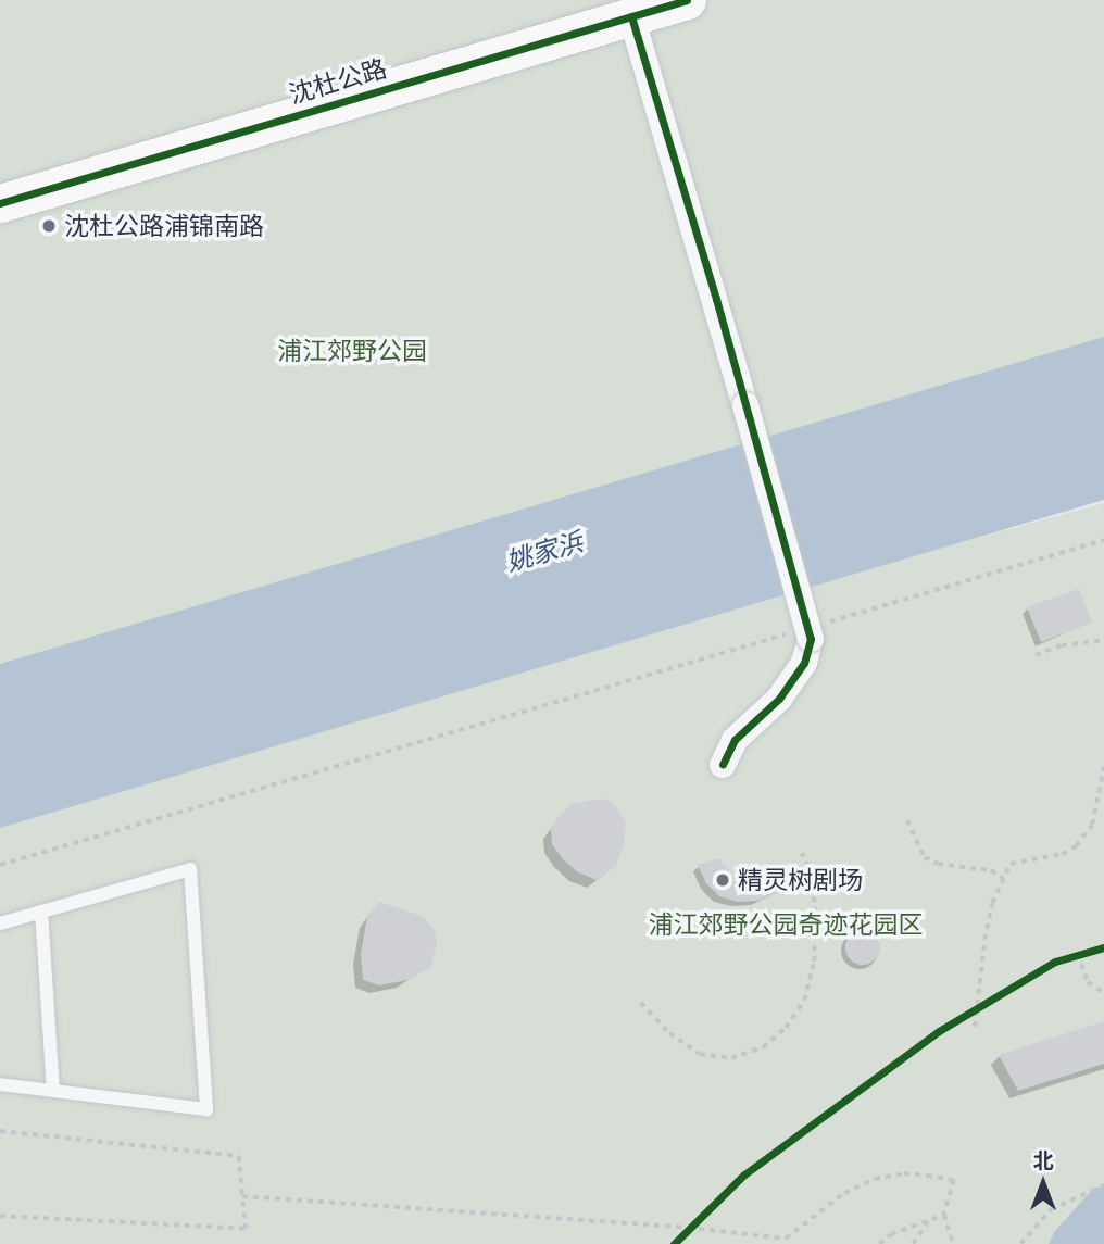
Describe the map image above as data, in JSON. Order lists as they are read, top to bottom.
{
  "streets": {
    "street": ["沈杜公路"]
  },
  "water": ["姚家浜"],
  "parks": ["浦江郊野公园", "浦江郊野公园奇迹花园区"],
  "places": ["沈杜公路浦锦南路", "精灵树剧场"],
  "north": "top"
}
